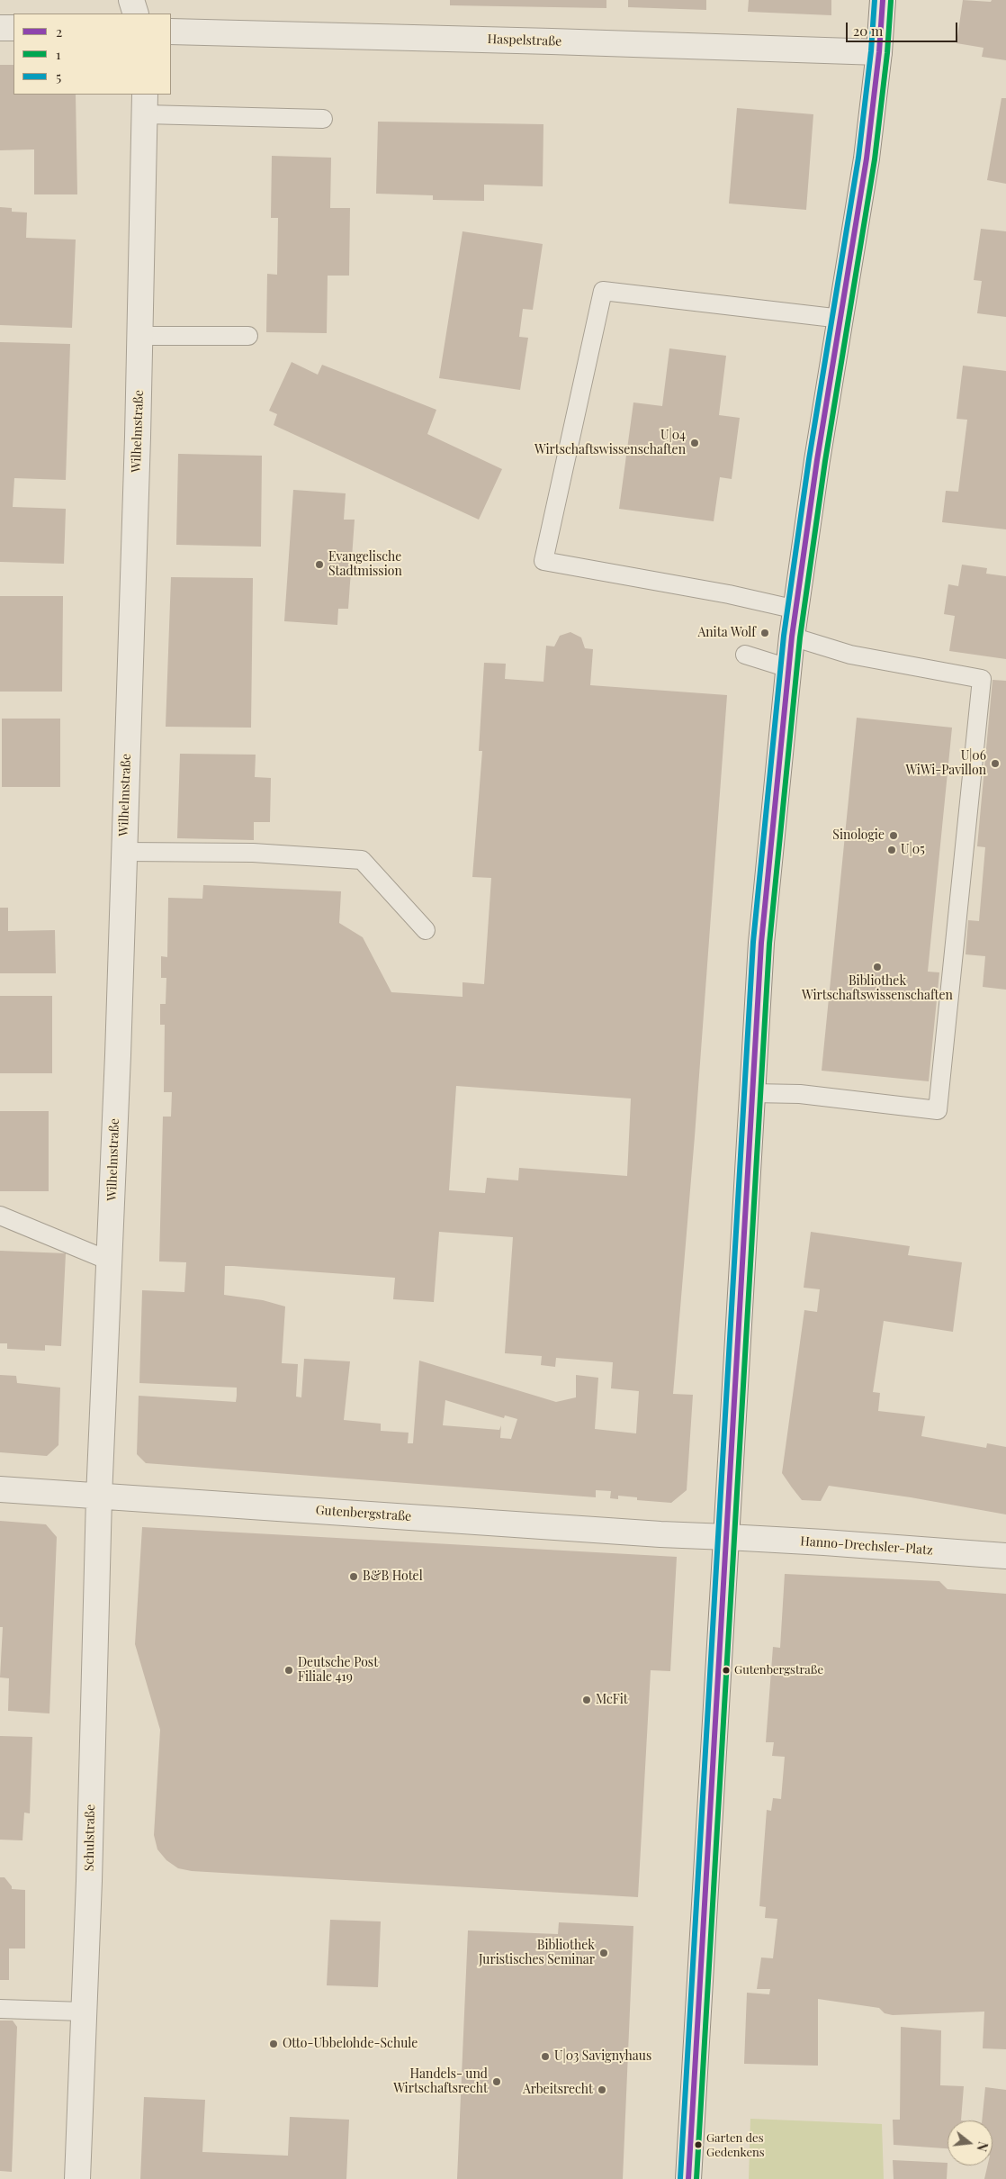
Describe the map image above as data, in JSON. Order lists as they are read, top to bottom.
{
  "streets": {
    "street": [
      "Haspelstraße",
      "Wilhelmstraße",
      "Gutenbergstraße",
      "Hanno-Drechsler-Platz",
      "Schulstraße"
    ]
  },
  "crossings": [
    ["Wilhelmstraße", "Gutenbergstraße"],
    ["Wilhelmstraße", "Schulstraße"],
    ["Gutenbergstraße", "Hanno-Drechsler-Platz"],
    ["Gutenbergstraße", "Schulstraße"]
  ],
  "places": [
    "U|04 Wirtschaftswissenschaften",
    "Evangelische Stadtmission",
    "Anita Wolf",
    "U|06 WiWi-Pavillon",
    "Sinologie",
    "U|05",
    "Bibliothek Wirtschaftswissenschaften",
    "B&B Hotel",
    "Deutsche Post Filiale 419",
    "Gutenbergstraße",
    "McFit",
    "Bibliothek Juristisches Seminar",
    "Otto-Ubbelohde-Schule",
    "U|03 Savignyhaus",
    "Handels- und Wirtschaftsrecht",
    "Arbeitsrecht",
    "Garten des Gedenkens"
  ],
  "lines": ["transit line 2", "transit line 5", "transit line 1"],
  "legend": ["2", "1", "5"],
  "scale_bar": "20 m",
  "north": "right"
}
